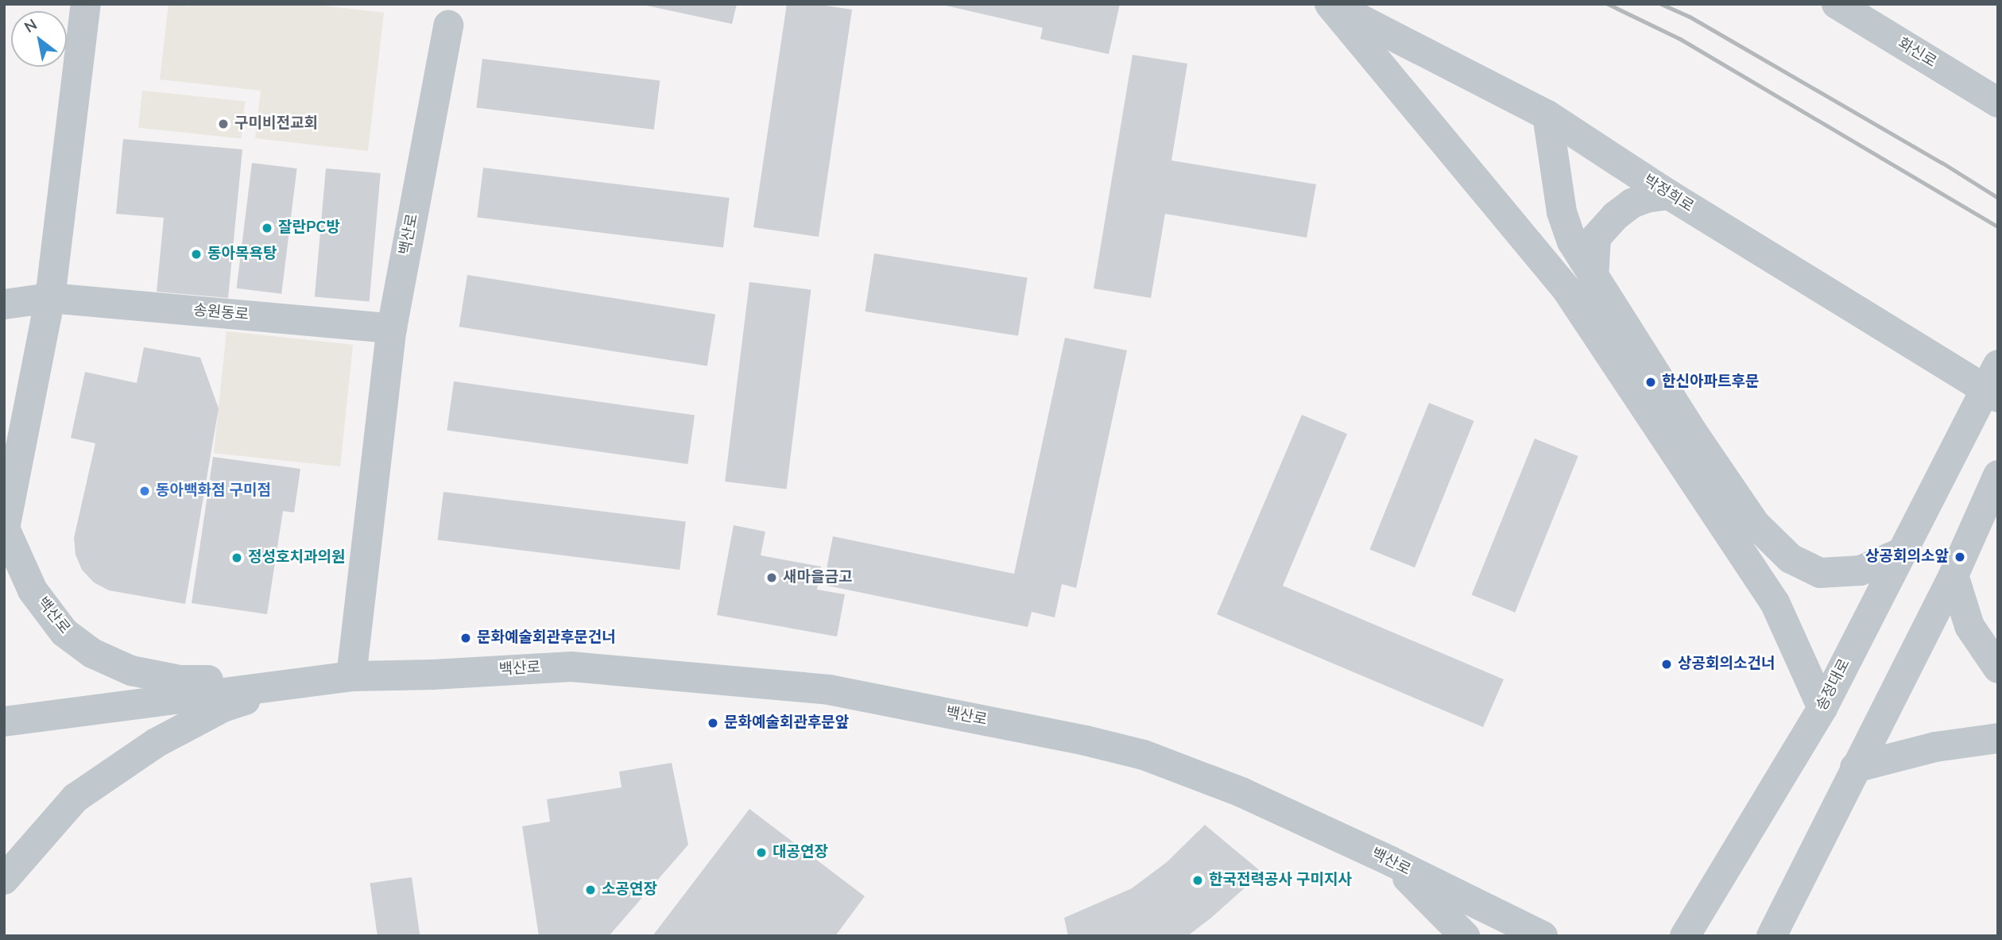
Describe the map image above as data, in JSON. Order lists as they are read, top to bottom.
{
  "streets": {
    "street": [
      "화신로",
      "박정희로",
      "백산로",
      "송원동로",
      "송정대로"
    ]
  },
  "crossings": [
    ["백산로", "송원동로"]
  ],
  "places": [
    "구미비전교회",
    "잘란PC방",
    "동아목욕탕",
    "한신아파트후문",
    "동아백화점 구미점",
    "상공회의소앞",
    "정성호치과의원",
    "새마을금고",
    "문화예술회관후문건너",
    "상공회의소건너",
    "문화예술회관후문앞",
    "대공연장",
    "한국전력공사 구미지사",
    "소공연장"
  ],
  "north": "top left"
}
